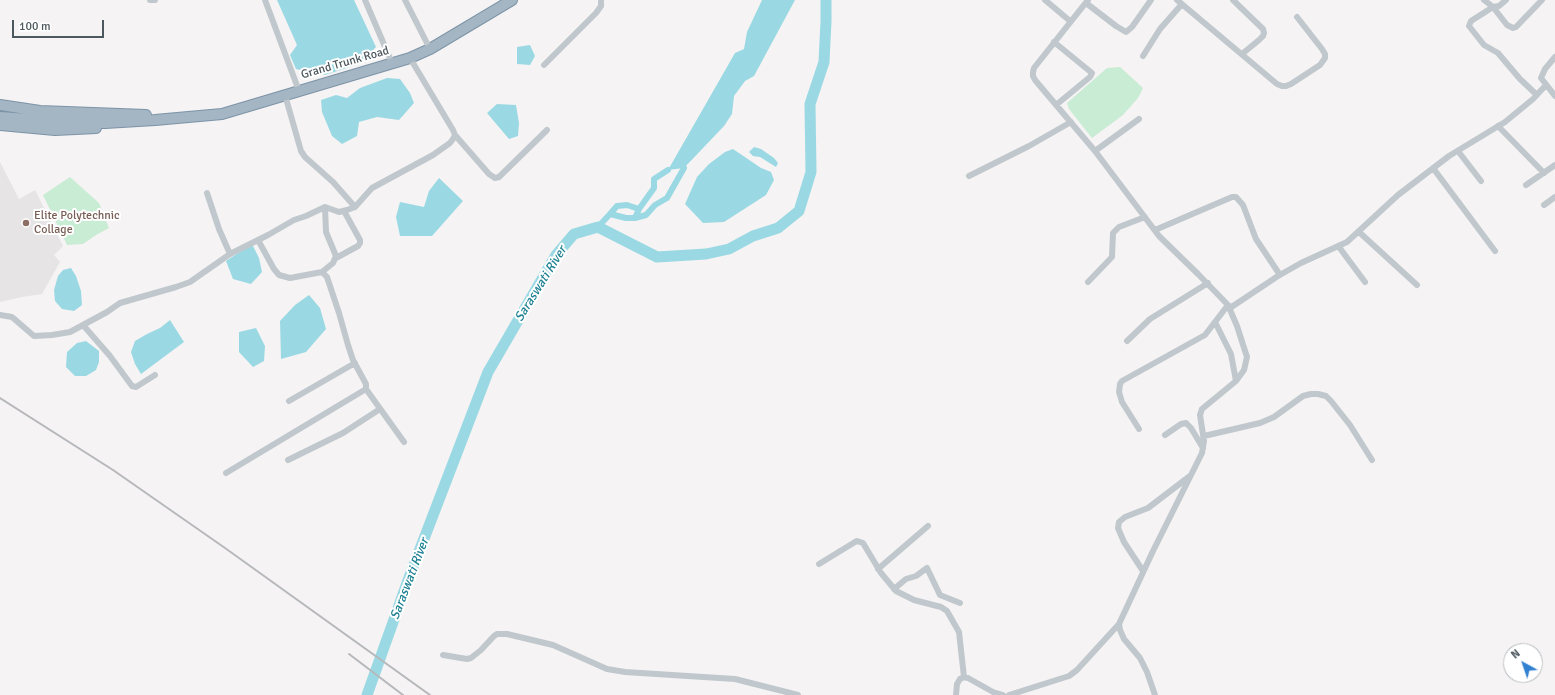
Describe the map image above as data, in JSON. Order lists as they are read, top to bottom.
{
  "streets": {
    "highway": ["Grand Trunk Road"]
  },
  "water": ["Saraswati River"],
  "places": ["Elite Polytechnic Collage"],
  "scale_bar": "100 m",
  "north": "top left"
}
